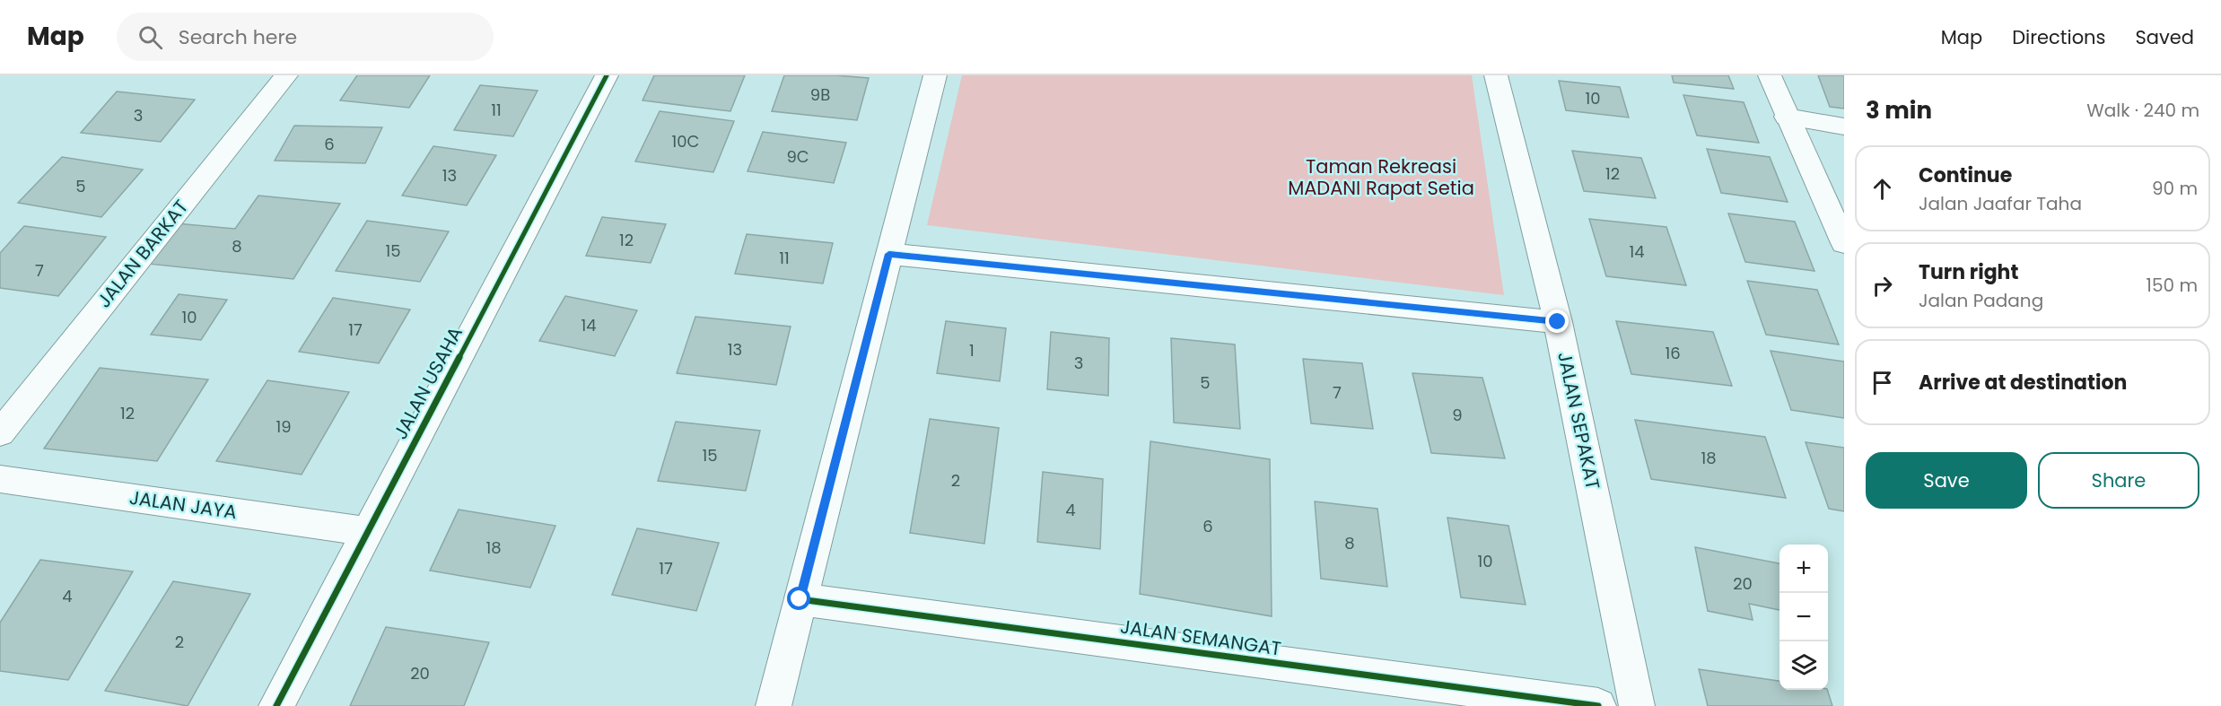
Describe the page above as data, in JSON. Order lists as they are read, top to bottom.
{
  "streets": {
    "street": [
      "JALAN BARKAT",
      "JALAN USAHA",
      "JALAN SEPAKAT",
      "JALAN JAYA",
      "JALAN SEMANGAT"
    ]
  },
  "crossings": [
    ["JALAN USAHA", "JALAN JAYA"]
  ],
  "parks": ["Taman Rekreasi MADANI Rapat Setia"],
  "house_numbers": [
    "9B",
    "10",
    "11",
    "3",
    "10C",
    "6",
    "9C",
    "12",
    "13",
    "5",
    "12",
    "8",
    "15",
    "14",
    "11",
    "7",
    "10",
    "14",
    "17",
    "13",
    "1",
    "16",
    "3",
    "5",
    "7",
    "12",
    "9",
    "19",
    "15",
    "18",
    "2",
    "4",
    "6",
    "8",
    "18",
    "10",
    "17",
    "20",
    "4",
    "2",
    "20"
  ],
  "page": {
    "header": "Map",
    "search": "Search here",
    "nav": ["Map", "Directions", "Saved"],
    "heading": ["3 min", "Walk · 240 m"],
    "list": [
      ["Continue", "Jalan Jaafar Taha", "90 m"],
      ["Turn right", "Jalan Padang", "150 m"],
      "Arrive at destination"
    ],
    "buttons": ["Save", "Share"],
    "map_buttons": ["+", "−"]
  }
}
